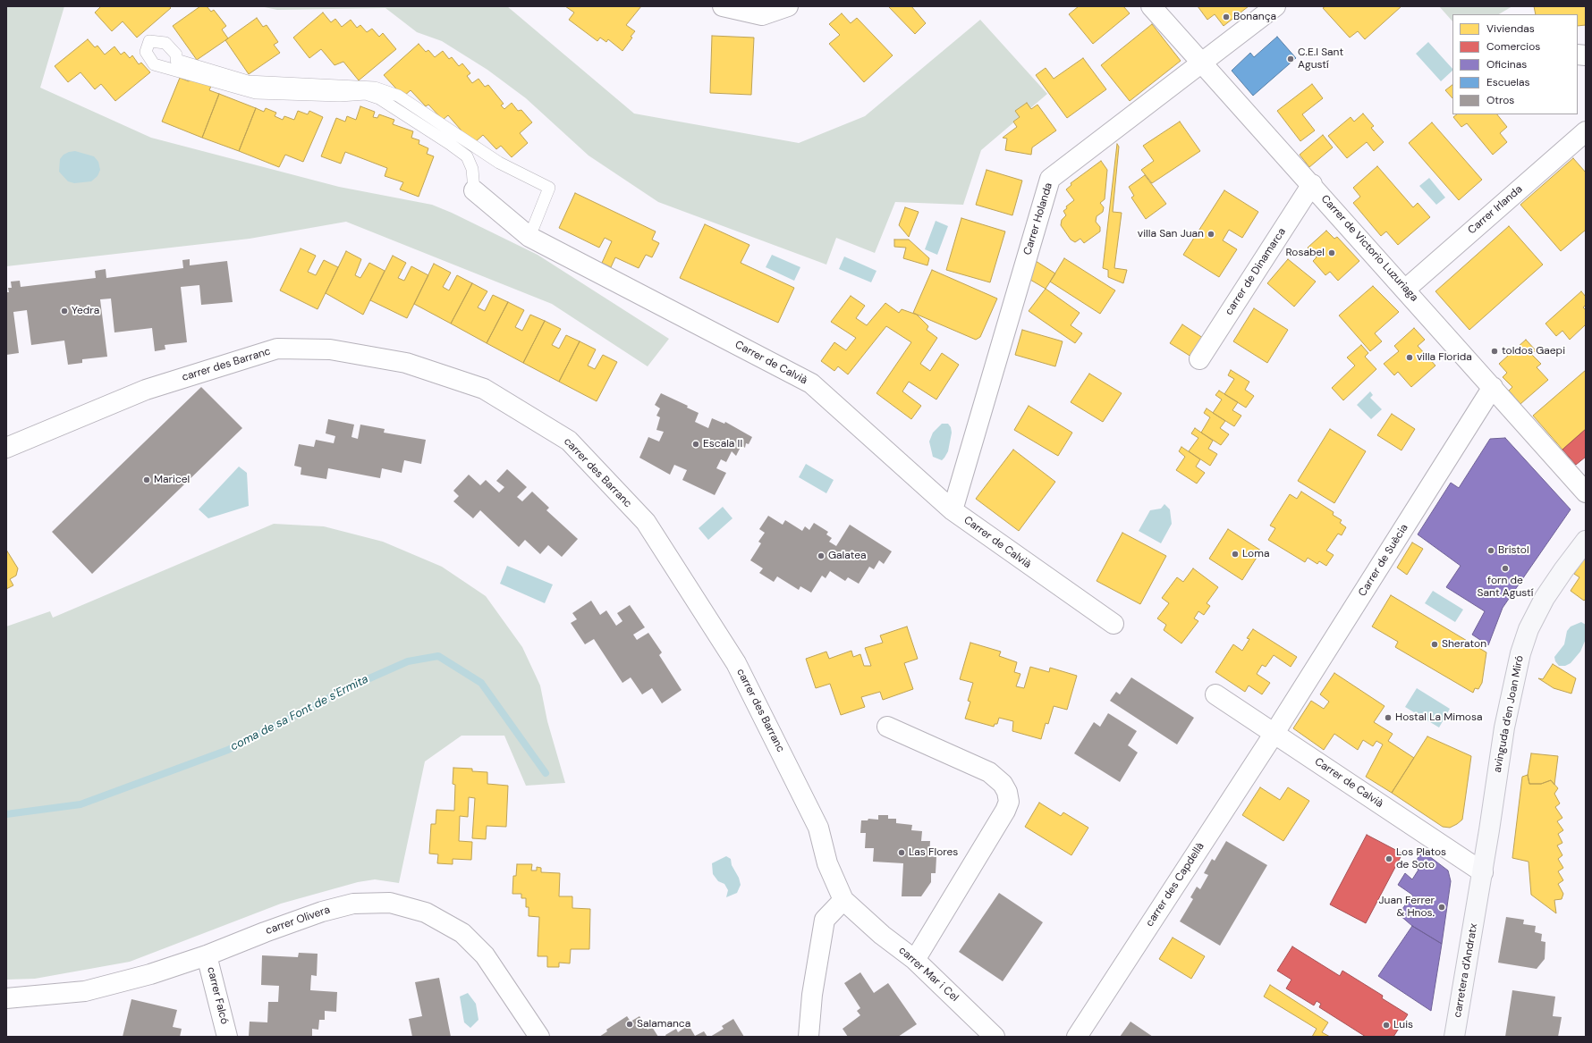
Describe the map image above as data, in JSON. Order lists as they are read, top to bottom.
{
  "streets": {
    "main road": ["avinguda d'en Joan Miró", "carretera d'Andratx"],
    "street": [
      "Carrer Irlanda",
      "Carrer Holanda",
      "Carrer de Victorio Luzuriaga",
      "carrer de Dinamarca",
      "Carrer de Calvià",
      "carrer des Barranc",
      "Carrer de Suècia",
      "carrer des Capdellà",
      "carrer Olivera",
      "carrer Mar i Cel",
      "carrer Falcó"
    ]
  },
  "crossings": [
    ["Carrer Irlanda", "Carrer de Victorio Luzuriaga"],
    ["Carrer Holanda", "Carrer de Victorio Luzuriaga"],
    ["Carrer Holanda", "Carrer de Calvià"],
    ["Carrer de Victorio Luzuriaga", "carrer de Dinamarca"],
    ["Carrer de Victorio Luzuriaga", "Carrer de Suècia"],
    ["Carrer de Calvià", "Carrer de Suècia"],
    ["Carrer de Calvià", "avinguda d'en Joan Miró"],
    ["Carrer de Calvià", "carrer des Capdellà"],
    ["carrer des Barranc", "carrer Mar i Cel"],
    ["Carrer de Suècia", "carrer des Capdellà"],
    ["avinguda d'en Joan Miró", "carretera d'Andratx"],
    ["carrer Olivera", "carrer Falcó"]
  ],
  "water": ["coma de sa Font de s'Ermita"],
  "places": [
    "Bonança",
    "C.E.I Sant Agustí",
    "villa San Juan",
    "Rosabel",
    "Yedra",
    "toldos Gaepi",
    "villa Florida",
    "Escala II",
    "Maricel",
    "Bristol",
    "Loma",
    "Galatea",
    "forn de Sant Agustí",
    "Sheraton",
    "Hostal La Mimosa",
    "Las Flores",
    "Los Platos de Soto",
    "Juan Ferrer & Hnos.",
    "Salamanca",
    "Luis"
  ],
  "legend": [
    "Viviendas",
    "Comercios",
    "Oficinas",
    "Escuelas",
    "Otros"
  ]
}
